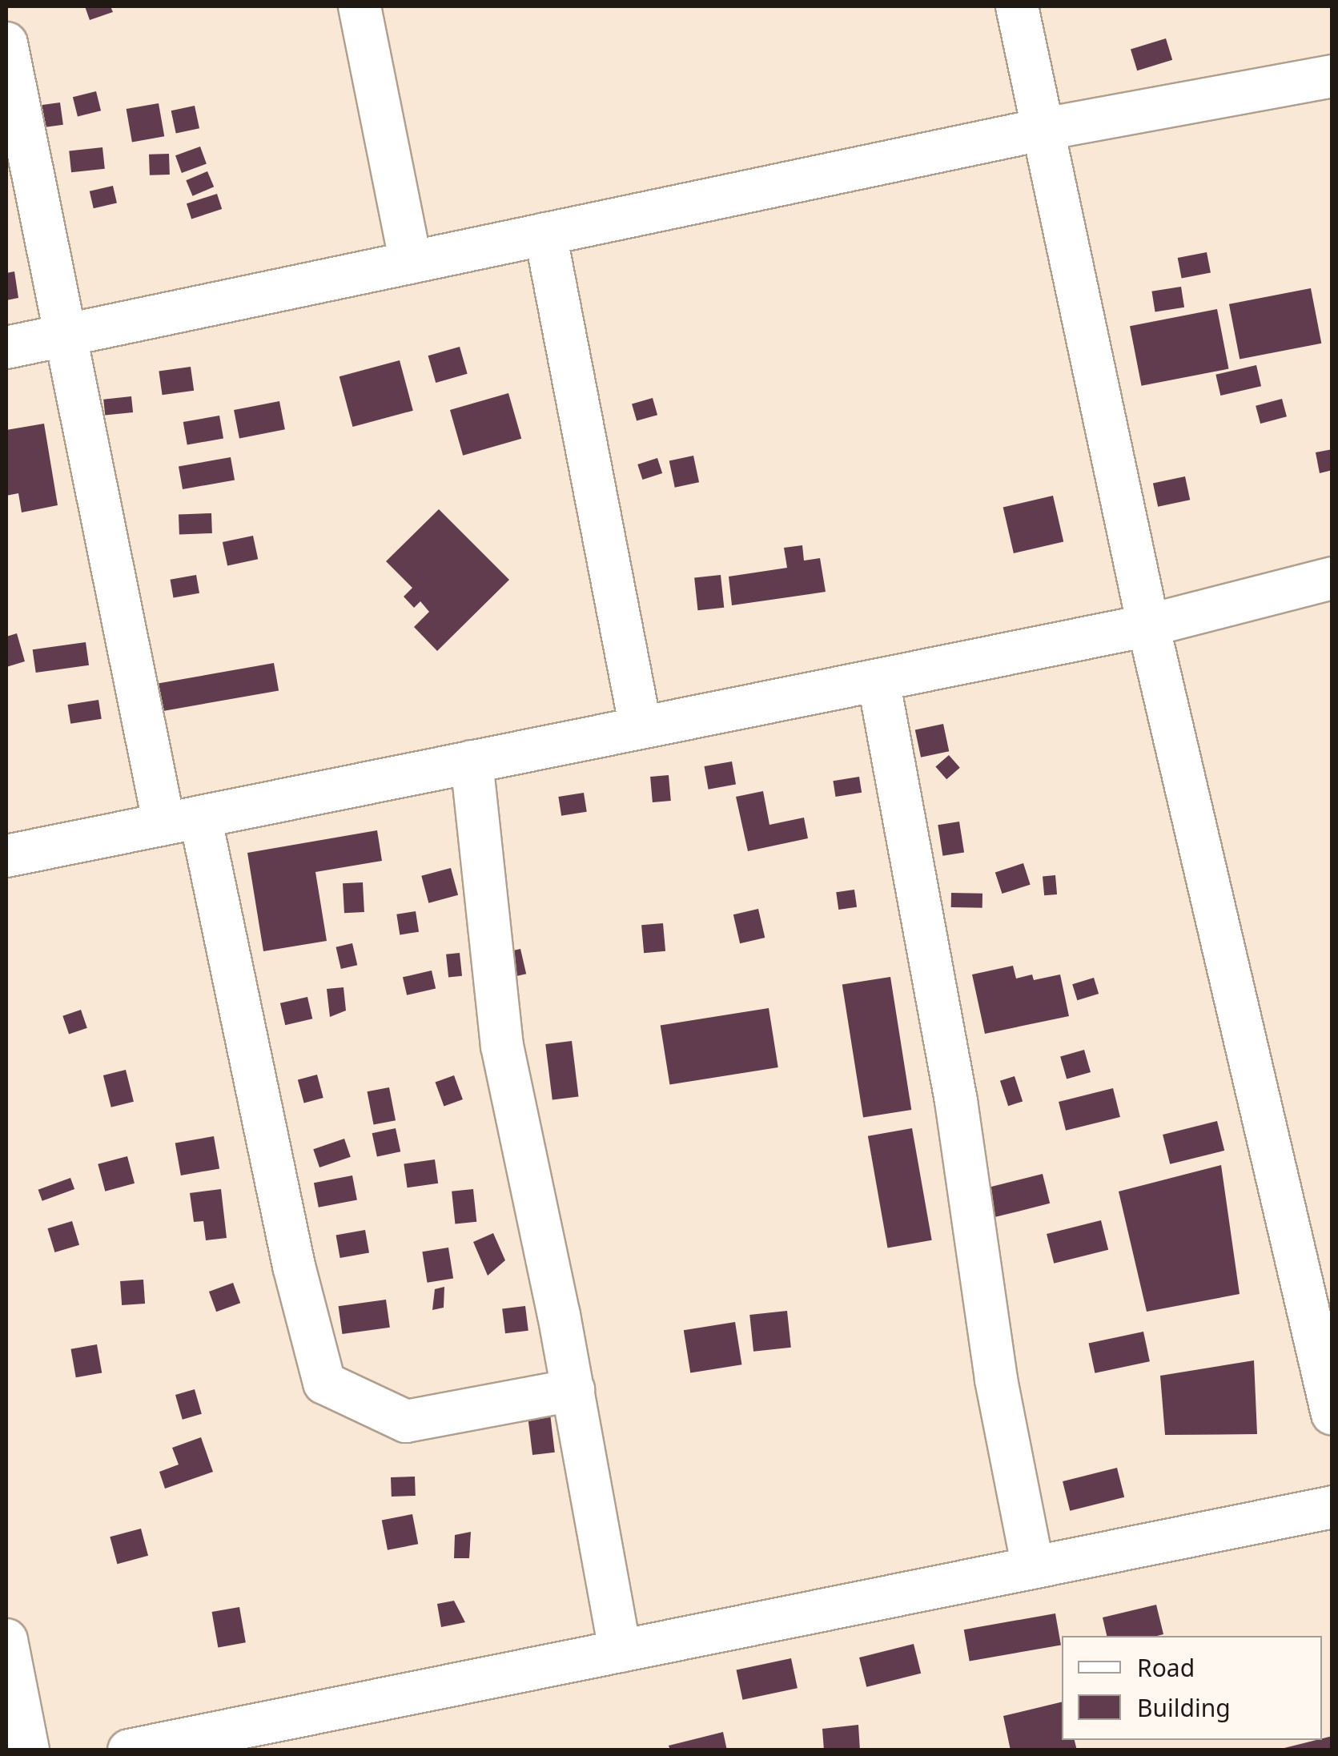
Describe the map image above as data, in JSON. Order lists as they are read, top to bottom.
{
  "legend": ["Road", "Building"]
}
